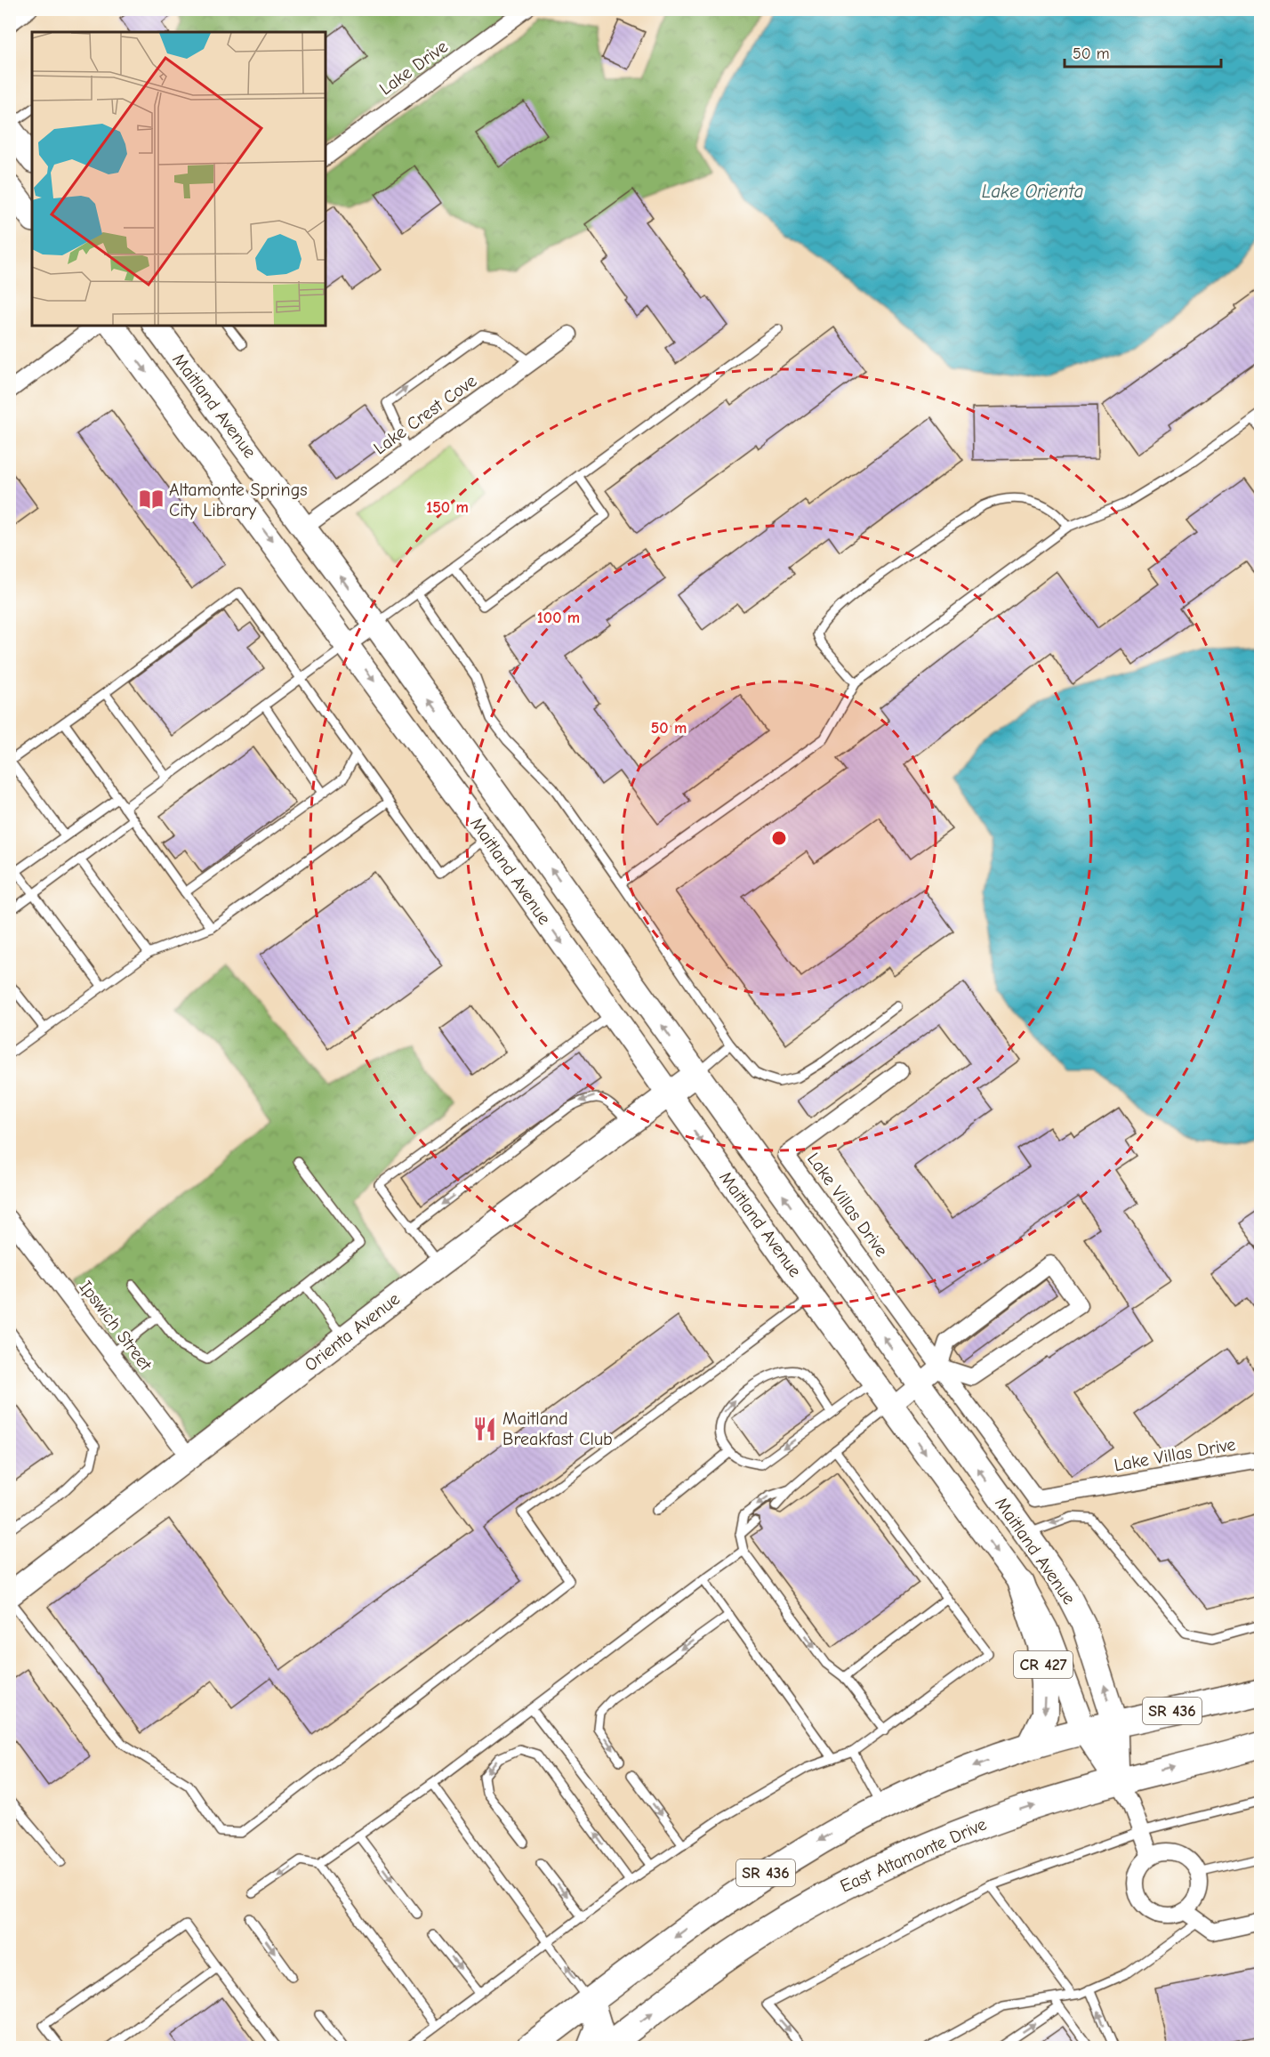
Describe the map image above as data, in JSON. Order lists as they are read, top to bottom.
{
  "streets": {
    "main road": [
      "Maitland Avenue",
      "Orienta Avenue",
      "CR 427",
      "SR 436",
      "East Altamonte Drive"
    ],
    "street": [
      "Lake Drive",
      "Lake Crest Cove",
      "Lake Villas Drive",
      "Ipswich Street"
    ]
  },
  "crossings": [
    ["Maitland Avenue", "Lake Crest Cove"],
    ["Maitland Avenue", "Orienta Avenue"],
    ["Maitland Avenue", "CR 427"],
    ["Maitland Avenue", "SR 436"],
    ["Maitland Avenue", "East Altamonte Drive"],
    ["Ipswich Street", "Orienta Avenue"],
    ["CR 427", "SR 436"]
  ],
  "water": ["Lake Orienta"],
  "places": {
    "library": ["Altamonte Springs City Library"],
    "restaurant": ["Maitland Breakfast Club"]
  },
  "scale_bar": "50 m",
  "rings": ["150 m", "100 m", "50 m"]
}
